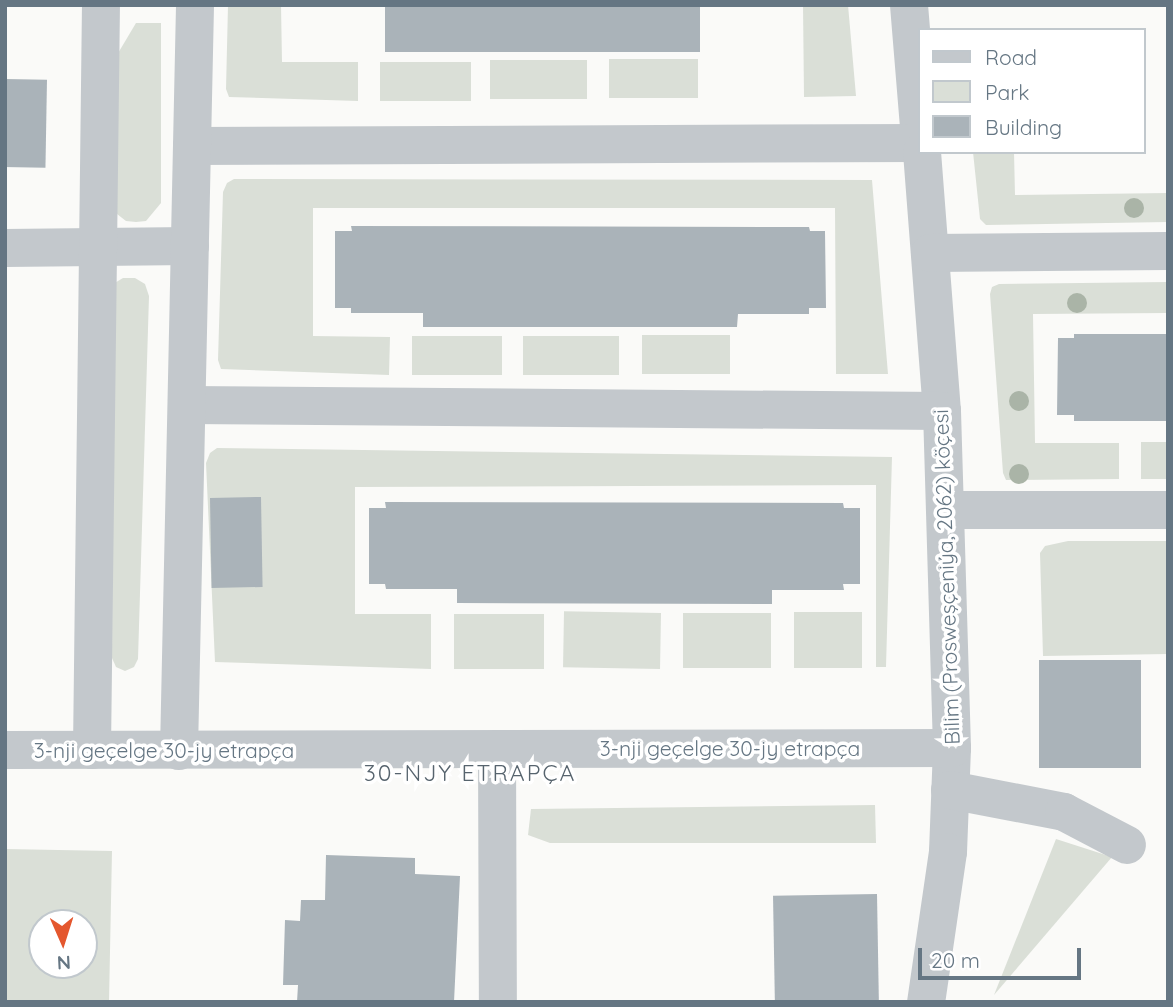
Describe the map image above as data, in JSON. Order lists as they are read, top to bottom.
{
  "streets": {
    "street": ["Bilim (Prosweşçeniýa, 2062) köçesi", "3-nji geçelge 30-jy etrapça"]
  },
  "crossings": [
    ["Bilim (Prosweşçeniýa, 2062) köçesi", "3-nji geçelge 30-jy etrapça"]
  ],
  "districts": ["30-NJY ETRAPÇA"],
  "legend": ["Road", "Park", "Building"],
  "scale_bar": "20 m",
  "north": "bottom"
}
